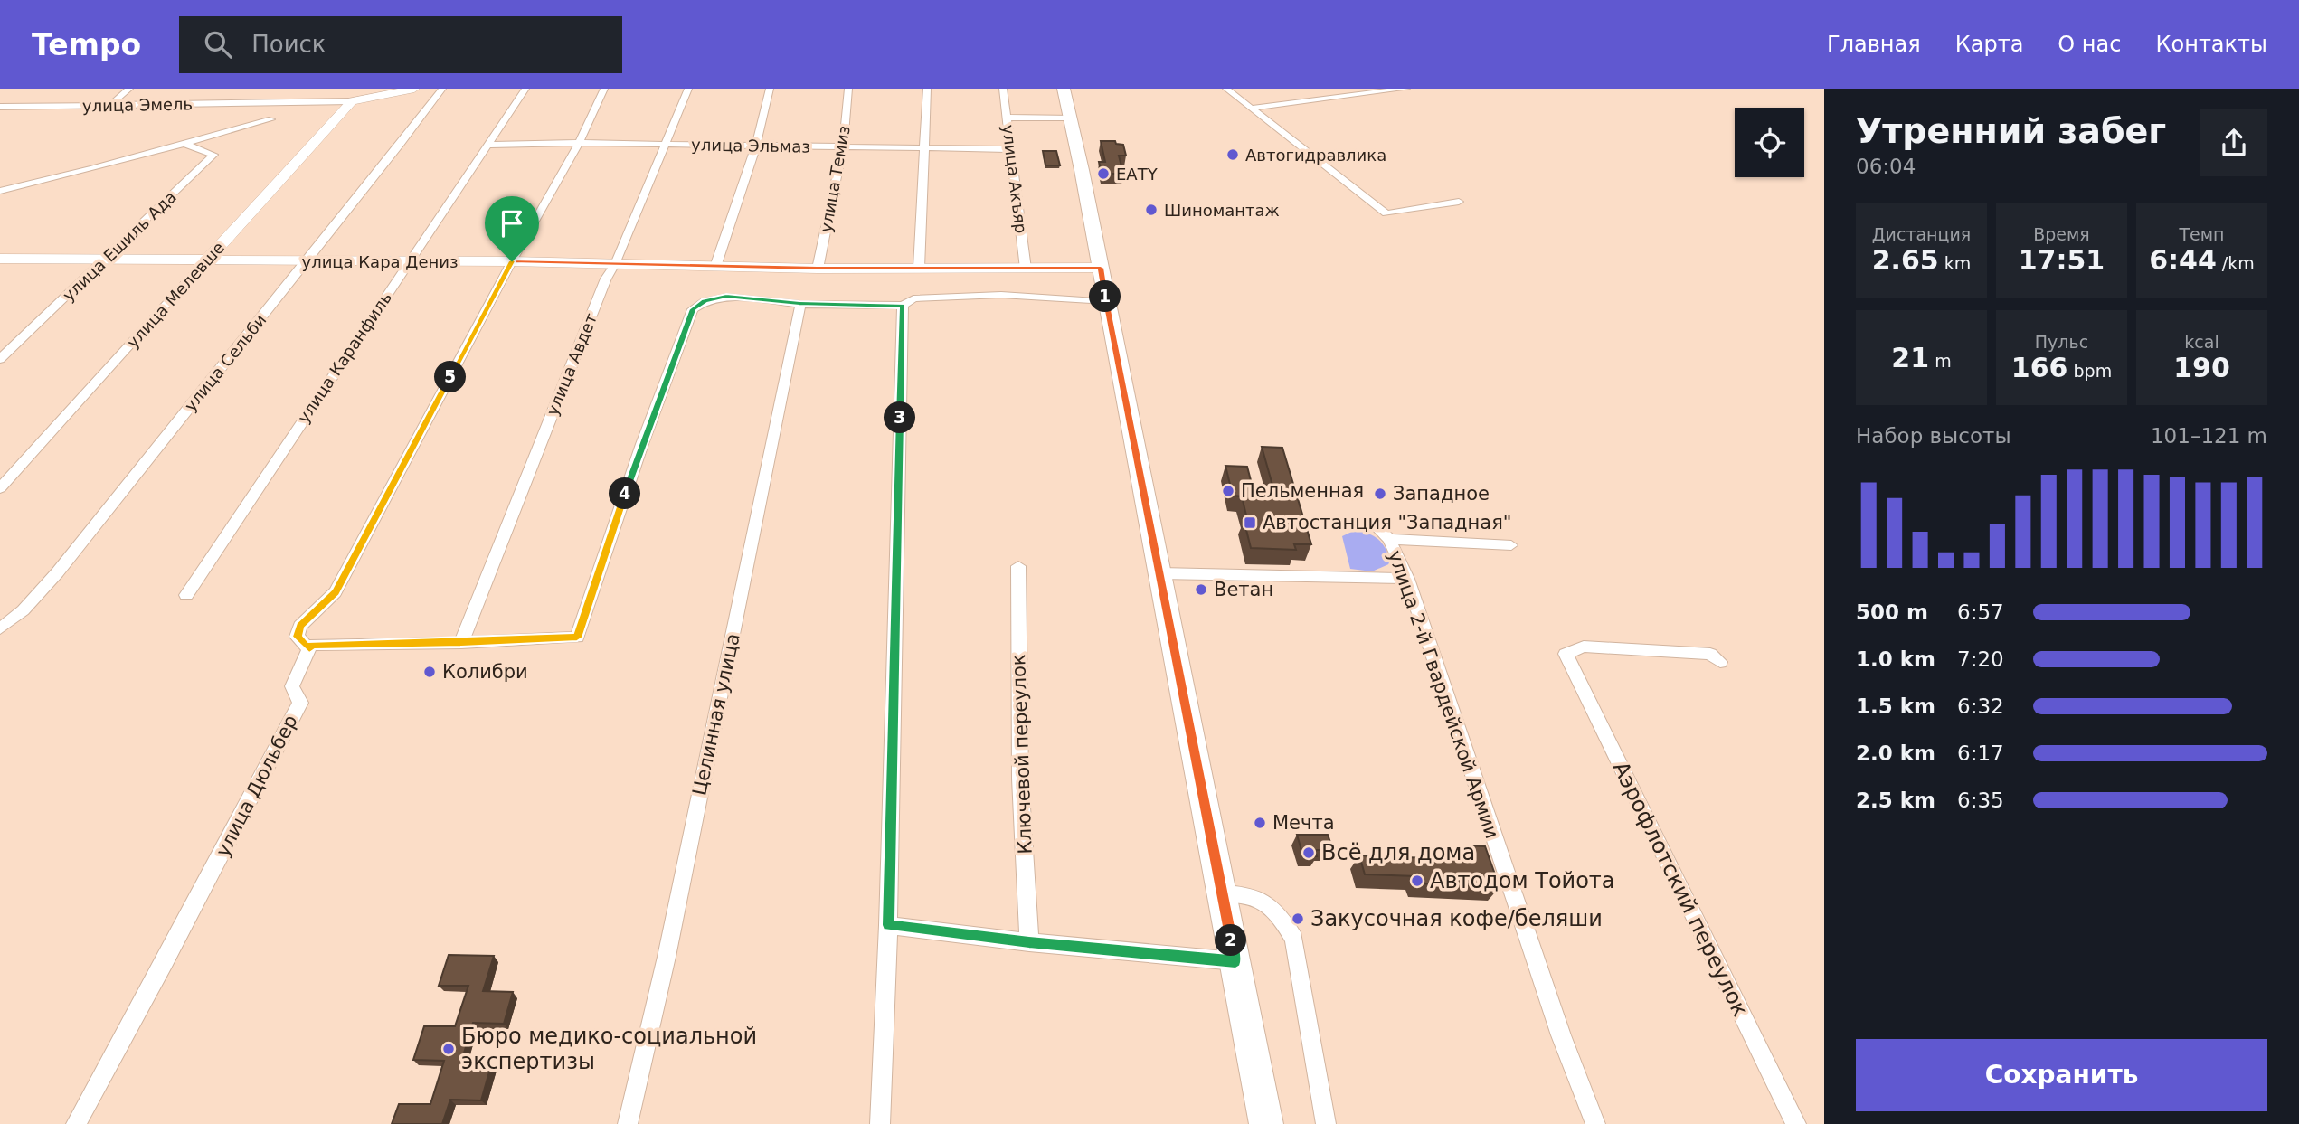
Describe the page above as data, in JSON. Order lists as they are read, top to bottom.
{
  "streets": {
    "main road": ["улица Кара Дениз", "улица Мелевше"],
    "street": [
      "улица Эмель",
      "улица Эльмаз",
      "улица Темиз",
      "улица Акъяр",
      "улица Ешиль Ада",
      "улица Каранфиль",
      "улица Сельби",
      "улица Авдет",
      "улица 2-й Гвардейской Армии",
      "Целинная улица",
      "Ключевой переулок",
      "улица Дюльбер",
      "Аэрофлотский переулок"
    ]
  },
  "crossings": [
    ["улица Эмель", "улица Мелевше"],
    ["улица Эльмаз", "улица Темиз"],
    ["улица Эльмаз", "улица Акъяр"],
    ["улица Эльмаз", "улица Каранфиль"],
    ["улица Эльмаз", "улица Авдет"],
    ["улица Темиз", "улица Кара Дениз"],
    ["улица Акъяр", "улица Кара Дениз"],
    ["улица Ешиль Ада", "улица Кара Дениз"],
    ["улица Кара Дениз", "улица Мелевше"],
    ["улица Кара Дениз", "улица Каранфиль"],
    ["улица Кара Дениз", "улица Сельби"],
    ["улица Кара Дениз", "улица Авдет"]
  ],
  "places": {
    "other": [
      "Автогидравлика",
      "EАTY",
      "Шиномантаж",
      "Пельменная",
      "Западное",
      "Ветан",
      "Колибри",
      "Мечта",
      "Всё для дома",
      "Автодом Тойота",
      "Закусочная кофе/беляши",
      "Бюро медико-социальной экспертизы"
    ],
    "transit": ["Автостанция \"Западная\""]
  },
  "page": {
    "header": "Tempo",
    "search": "Поиск",
    "nav": [
      "Главная",
      "Карта",
      "О нас",
      "Контакты"
    ],
    "heading": ["Утренний забег", "06:04"],
    "stats": [
      ["Дистанция", "2.65 km"],
      ["Время", "17:51"],
      ["Темп", "6:44 /km"],
      ["21 m"],
      ["Пульс", "166 bpm"],
      ["kcal", "190"]
    ],
    "pins": [
      "1",
      "5",
      "3",
      "4",
      "2"
    ],
    "chart": ["Набор высоты", "101–121 m"],
    "list": [
      {
        "name": "500 m",
        "note": "6:57"
      },
      {
        "name": "1.0 km",
        "note": "7:20"
      },
      {
        "name": "1.5 km",
        "note": "6:32"
      },
      {
        "name": "2.0 km",
        "note": "6:17"
      },
      {
        "name": "2.5 km",
        "note": "6:35"
      }
    ],
    "buttons": "Сохранить"
  }
}
